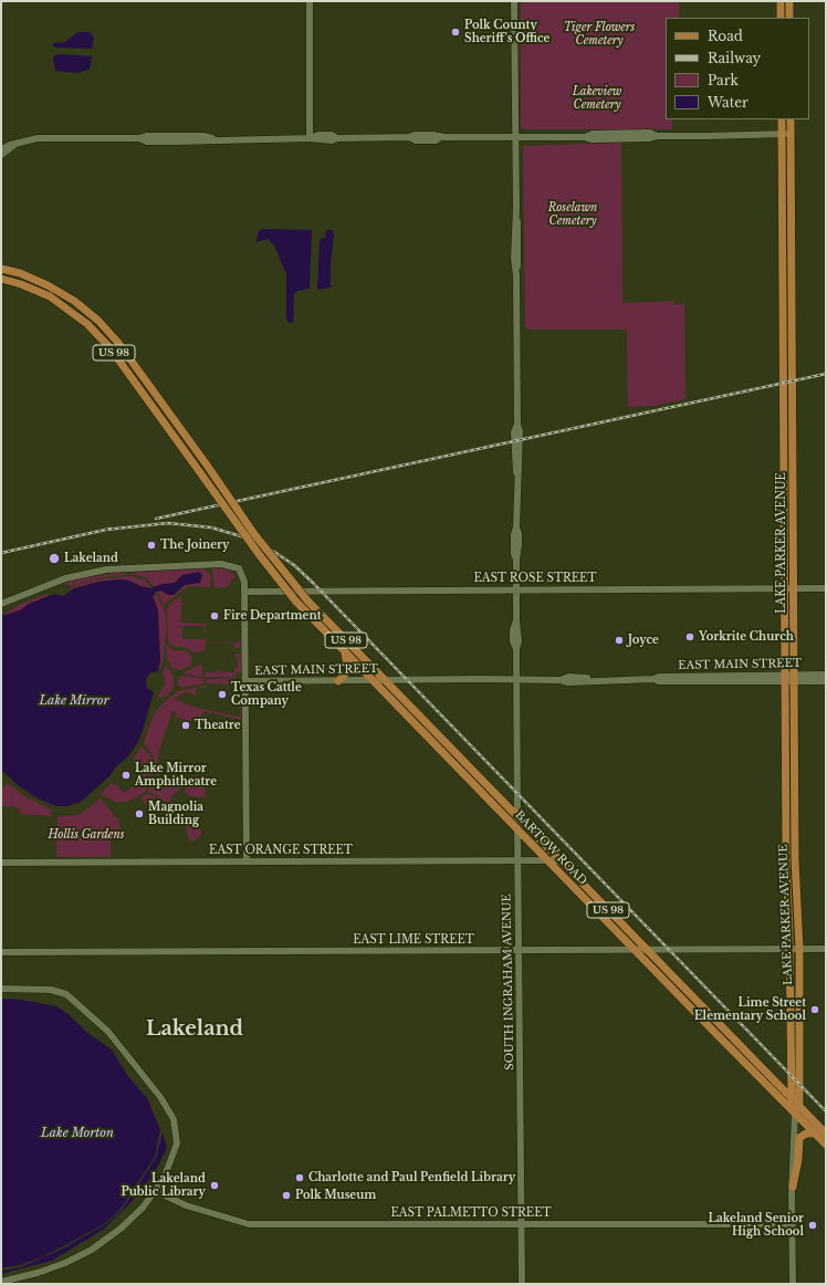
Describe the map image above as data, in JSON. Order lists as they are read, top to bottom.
{
  "streets": {
    "main road": ["US 98", "LAKE PARKER AVENUE", "BARTOW ROAD"],
    "street": [
      "EAST ROSE STREET",
      "EAST MAIN STREET",
      "EAST ORANGE STREET",
      "EAST LIME STREET",
      "SOUTH INGRAHAM AVENUE",
      "EAST PALMETTO STREET"
    ]
  },
  "crossings": [
    ["US 98", "EAST MAIN STREET"],
    ["US 98", "BARTOW ROAD"],
    ["LAKE PARKER AVENUE", "EAST ROSE STREET"],
    ["LAKE PARKER AVENUE", "EAST MAIN STREET"],
    ["LAKE PARKER AVENUE", "BARTOW ROAD"],
    ["LAKE PARKER AVENUE", "EAST LIME STREET"],
    ["EAST ROSE STREET", "EAST MAIN STREET"],
    ["EAST ROSE STREET", "SOUTH INGRAHAM AVENUE"],
    ["EAST MAIN STREET", "BARTOW ROAD"],
    ["EAST MAIN STREET", "SOUTH INGRAHAM AVENUE"],
    ["BARTOW ROAD", "EAST ORANGE STREET"],
    ["BARTOW ROAD", "EAST LIME STREET"],
    ["BARTOW ROAD", "SOUTH INGRAHAM AVENUE"],
    ["EAST ORANGE STREET", "SOUTH INGRAHAM AVENUE"],
    ["EAST LIME STREET", "SOUTH INGRAHAM AVENUE"],
    ["SOUTH INGRAHAM AVENUE", "EAST PALMETTO STREET"]
  ],
  "districts": ["Lakeland"],
  "water": ["Lake Mirror", "Lake Morton"],
  "parks": [
    "Tiger Flowers Cemetery",
    "Lakeview Cemetery",
    "Roselawn Cemetery",
    "Hollis Gardens"
  ],
  "places": [
    "Polk County Sheriff's Office",
    "The Joinery",
    "Lakeland",
    "Fire Department",
    "Yorkrite Church",
    "Joyce",
    "Texas Cattle Company",
    "Theatre",
    "Lake Mirror Amphitheatre",
    "Magnolia Building",
    "Lime Street Elementary School",
    "Charlotte and Paul Penfield Library",
    "Lakeland Public Library",
    "Polk Museum",
    "Lakeland Senior High School"
  ],
  "legend": [
    "Road",
    "Railway",
    "Park",
    "Water"
  ]
}
